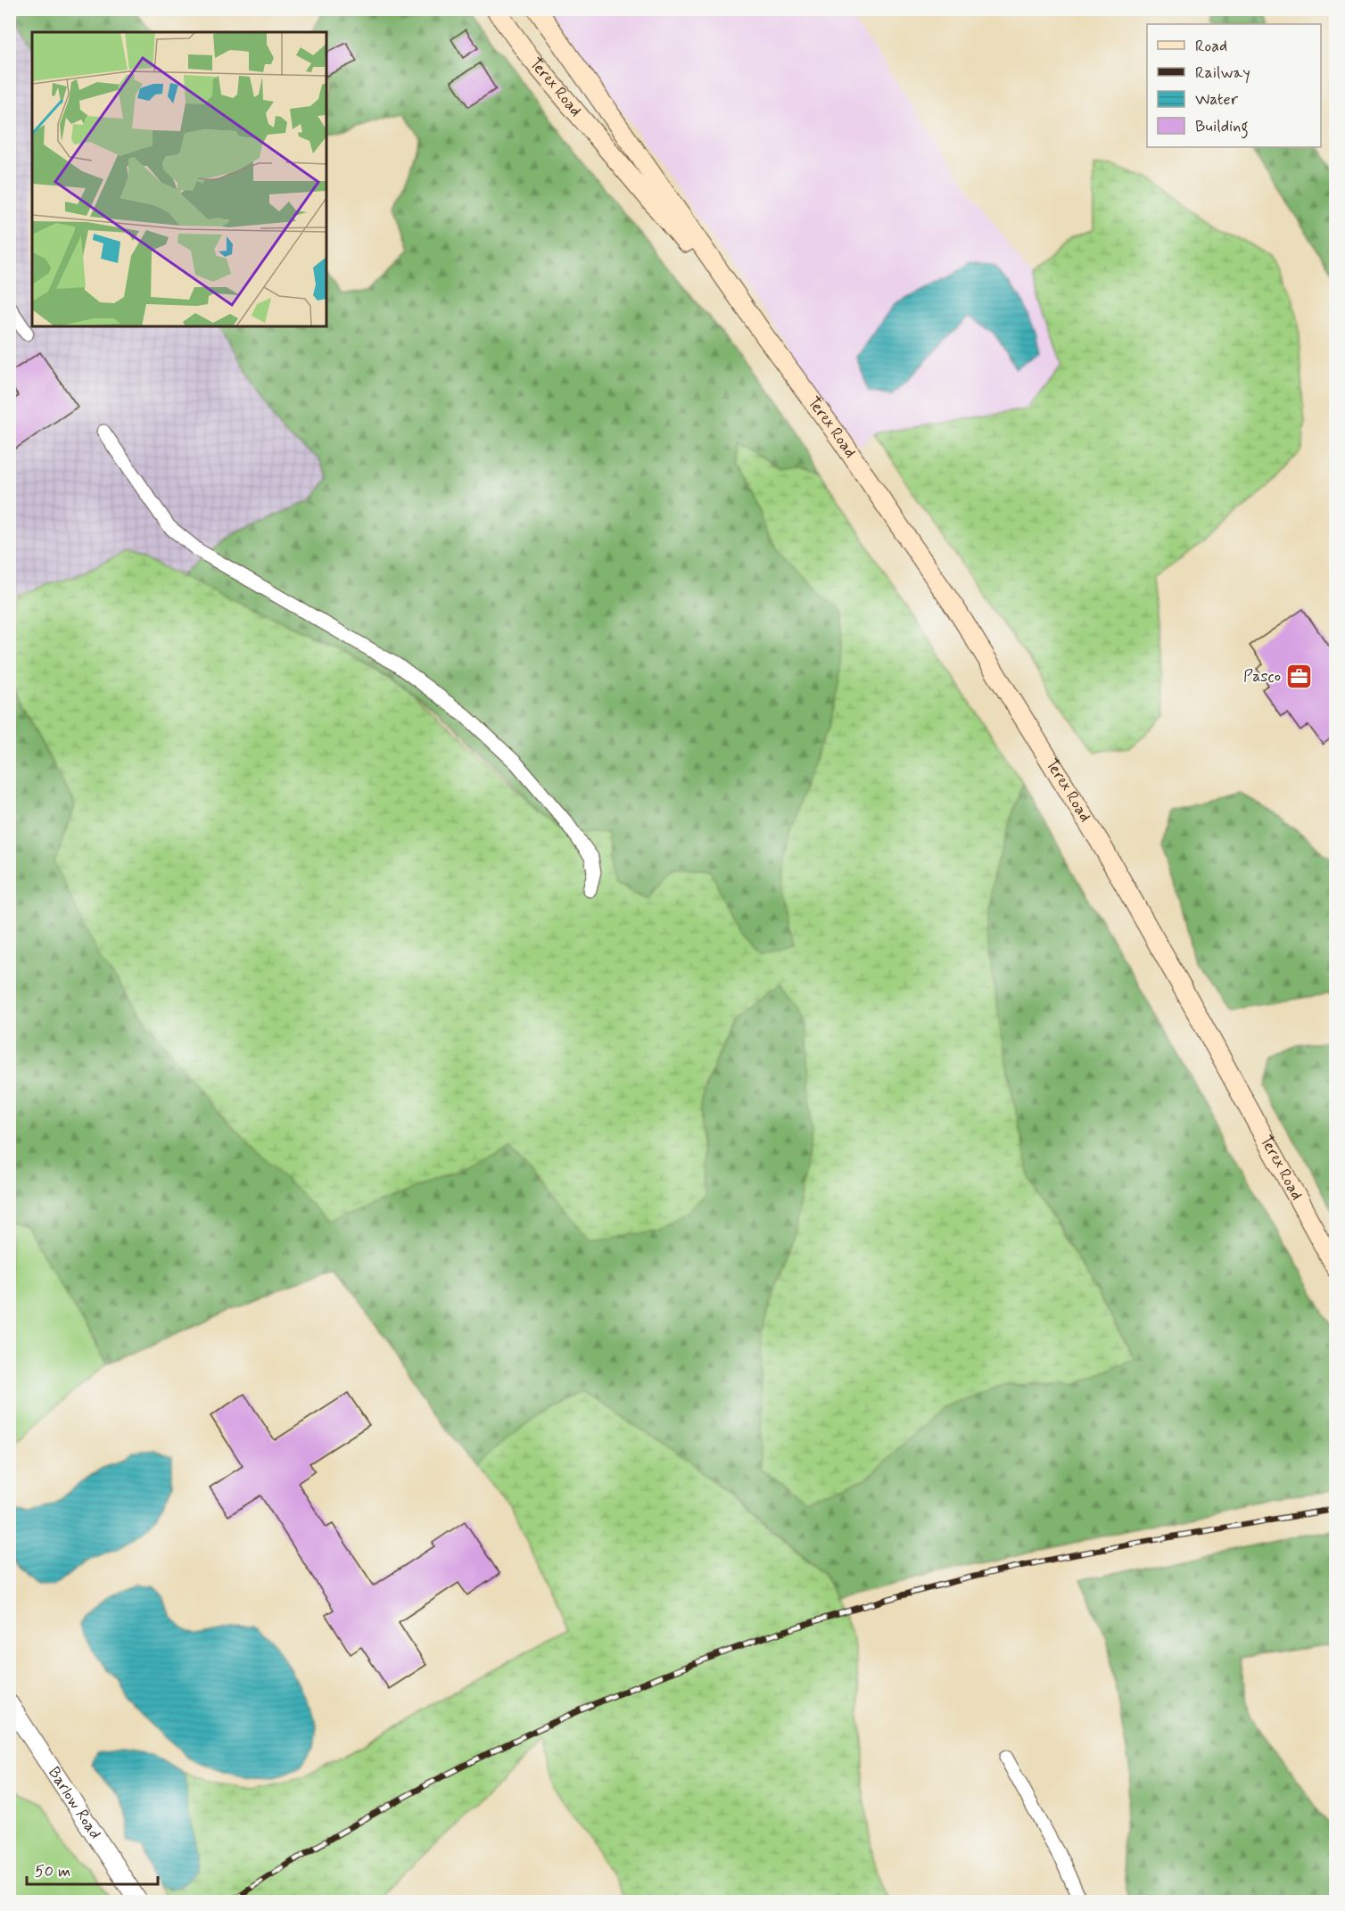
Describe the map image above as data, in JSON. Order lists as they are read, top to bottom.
{
  "streets": {
    "main road": ["Terex Road"],
    "street": ["Barlow Road"]
  },
  "places": {
    "office": ["Pasco"]
  },
  "legend": [
    "Road",
    "Railway",
    "Water",
    "Building"
  ],
  "scale_bar": "50 m"
}
